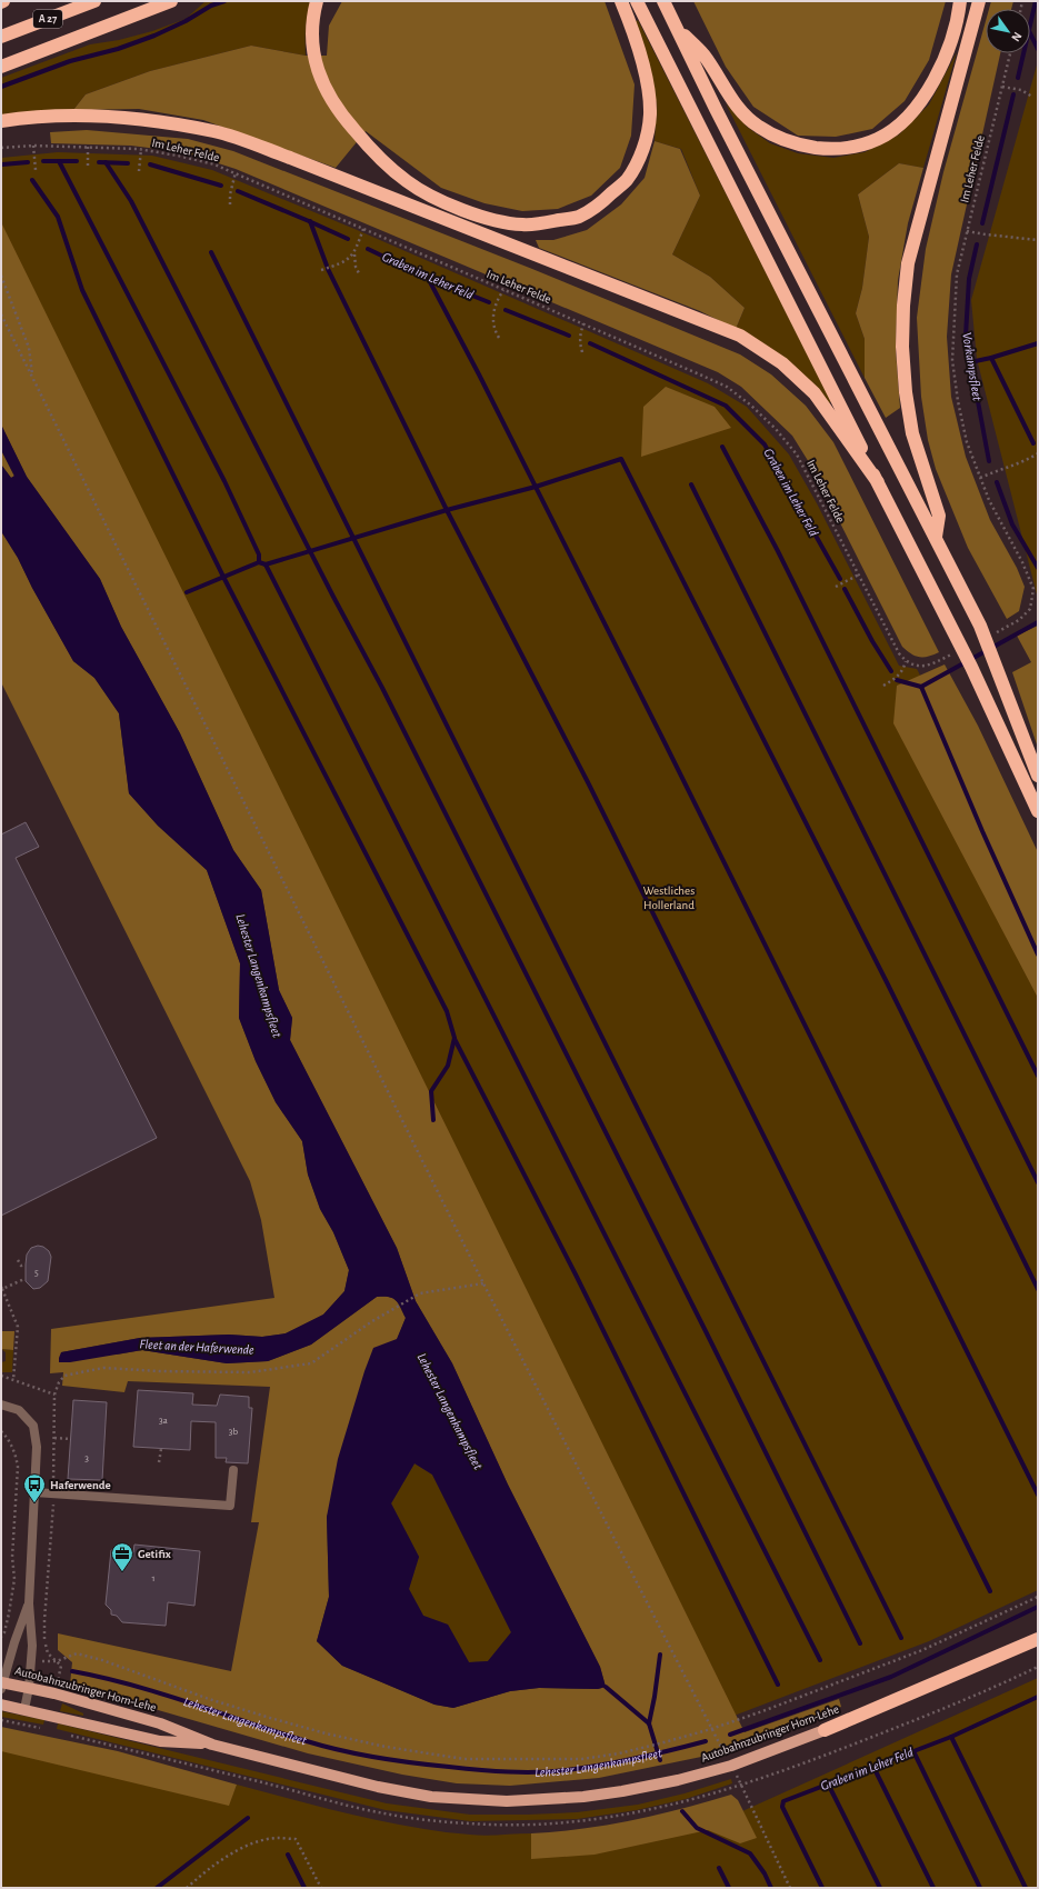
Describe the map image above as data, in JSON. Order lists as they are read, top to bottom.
{
  "streets": {
    "highway": ["A 27", "Autobahnzubringer Horn-Lehe"],
    "path": ["Im Leher Felde"]
  },
  "water": [
    "Graben im Leher Feld",
    "Vorkampsfleet",
    "Lehester Langenkampsfleet",
    "Fleet an der Haferwende"
  ],
  "parks": ["Westliches Hollerland"],
  "places": {
    "bus stop": ["Haferwende"],
    "office": ["Getifix"]
  },
  "house_numbers": [
    "5",
    "3a",
    "3b",
    "3",
    "1"
  ],
  "north": "bottom right"
}
